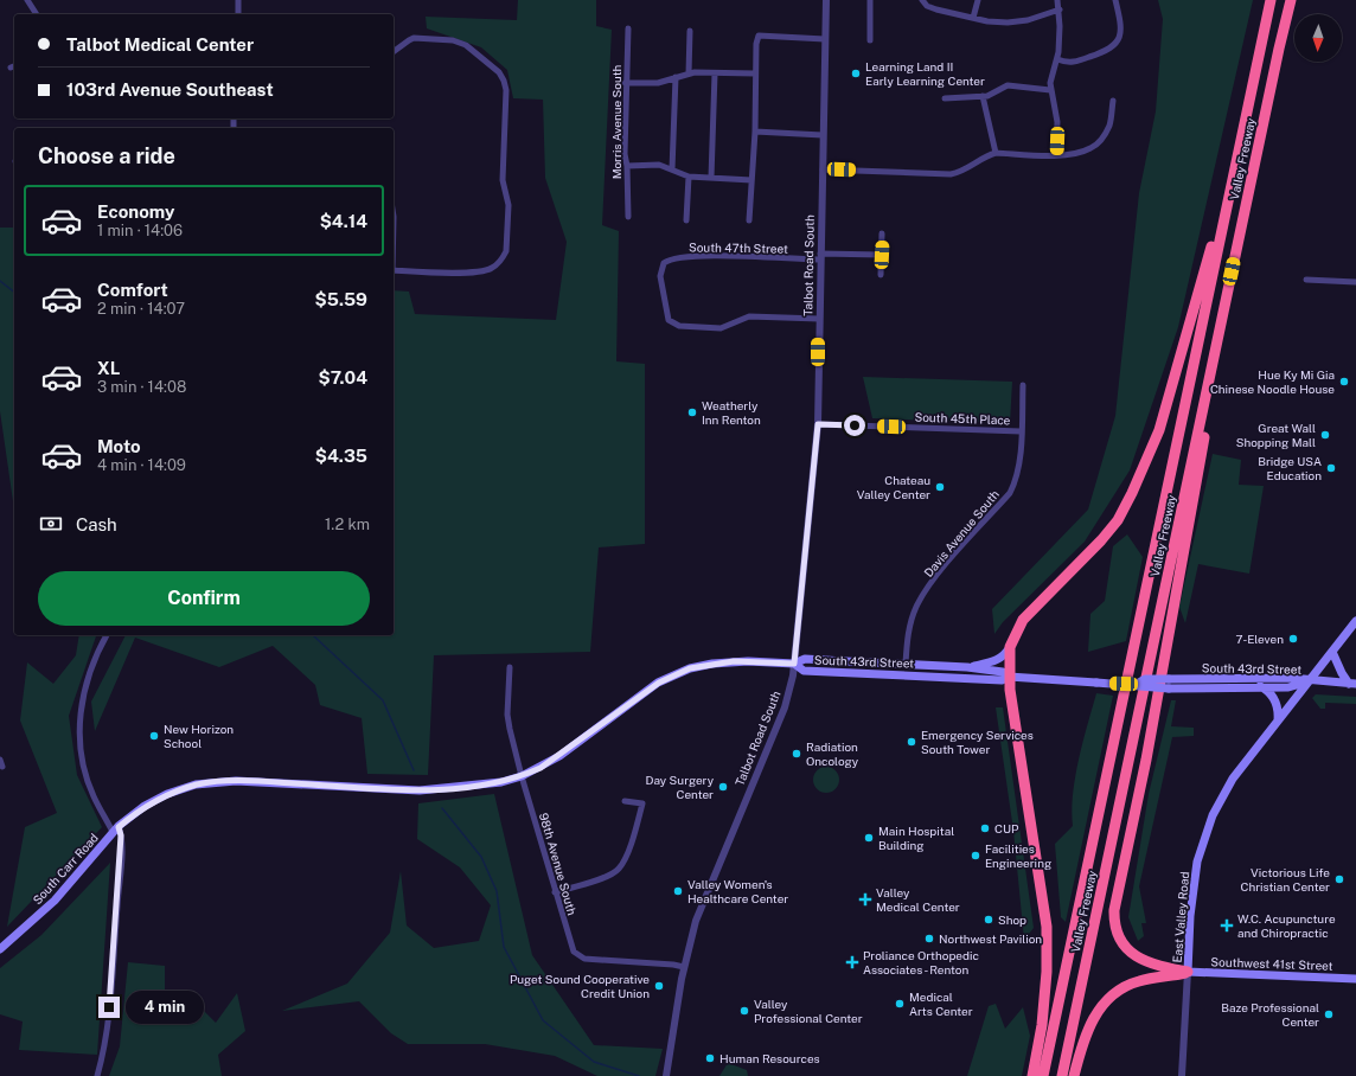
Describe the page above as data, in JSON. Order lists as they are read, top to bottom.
{
  "streets": {
    "highway": ["Valley Freeway"],
    "main road": [
      "South 43rd Street",
      "South Carr Road",
      "East Valley Road",
      "Southwest 41st Street"
    ],
    "street": [
      "Morris Avenue South",
      "South 47th Street",
      "Talbot Road South",
      "South 45th Place",
      "Davis Avenue South",
      "98th Avenue South"
    ]
  },
  "crossings": [
    ["South 47th Street", "Talbot Road South"],
    ["Talbot Road South", "South 45th Place"],
    ["Talbot Road South", "South 43rd Street"],
    ["Talbot Road South", "98th Avenue South"],
    ["Talbot Road South", "South Carr Road"],
    ["South 45th Place", "Davis Avenue South"],
    ["Davis Avenue South", "South 43rd Street"],
    ["South 43rd Street", "South Carr Road"],
    ["South 43rd Street", "East Valley Road"],
    ["98th Avenue South", "South Carr Road"],
    ["East Valley Road", "Southwest 41st Street"]
  ],
  "places": {
    "other": [
      "Learning Land II Early Learning Center",
      "Hue Ky Mi Gia Chinese Noodle House",
      "Weatherly Inn Renton",
      "Great Wall Shopping Mall",
      "Bridge USA Education",
      "Chateau Valley Center",
      "7-Eleven",
      "New Horizon School",
      "Emergency Services South Tower",
      "Radiation Oncology",
      "Day Surgery Center",
      "CUP",
      "Main Hospital Building",
      "Facilities Engineering",
      "Victorious Life Christian Center",
      "Valley Women's Healthcare Center",
      "Shop",
      "Northwest Pavilion",
      "Puget Sound Cooperative Credit Union",
      "Medical Arts Center",
      "Valley Professional Center",
      "Baze Professional Center",
      "Human Resources"
    ],
    "health": ["Valley Medical Center", "W.C. Acupuncture and Chiropractic", "Proliance Orthopedic Associates - Renton"]
  },
  "north": "bottom",
  "page": {
    "banner": ["Talbot Medical Center", "103rd Avenue Southeast"],
    "heading": "Choose a ride",
    "list": [
      {
        "name": "Economy",
        "note": "1 min · 14:06",
        "value": "$4.14"
      },
      {
        "name": "Comfort",
        "note": "2 min · 14:07",
        "value": "$5.59"
      },
      {
        "name": "XL",
        "note": "3 min · 14:08",
        "value": "$7.04"
      },
      {
        "name": "Moto",
        "note": "4 min · 14:09",
        "value": "$4.35"
      }
    ],
    "pay": ["Cash", "1.2 km"],
    "buttons": "Confirm",
    "bubble": "4 min"
  }
}
